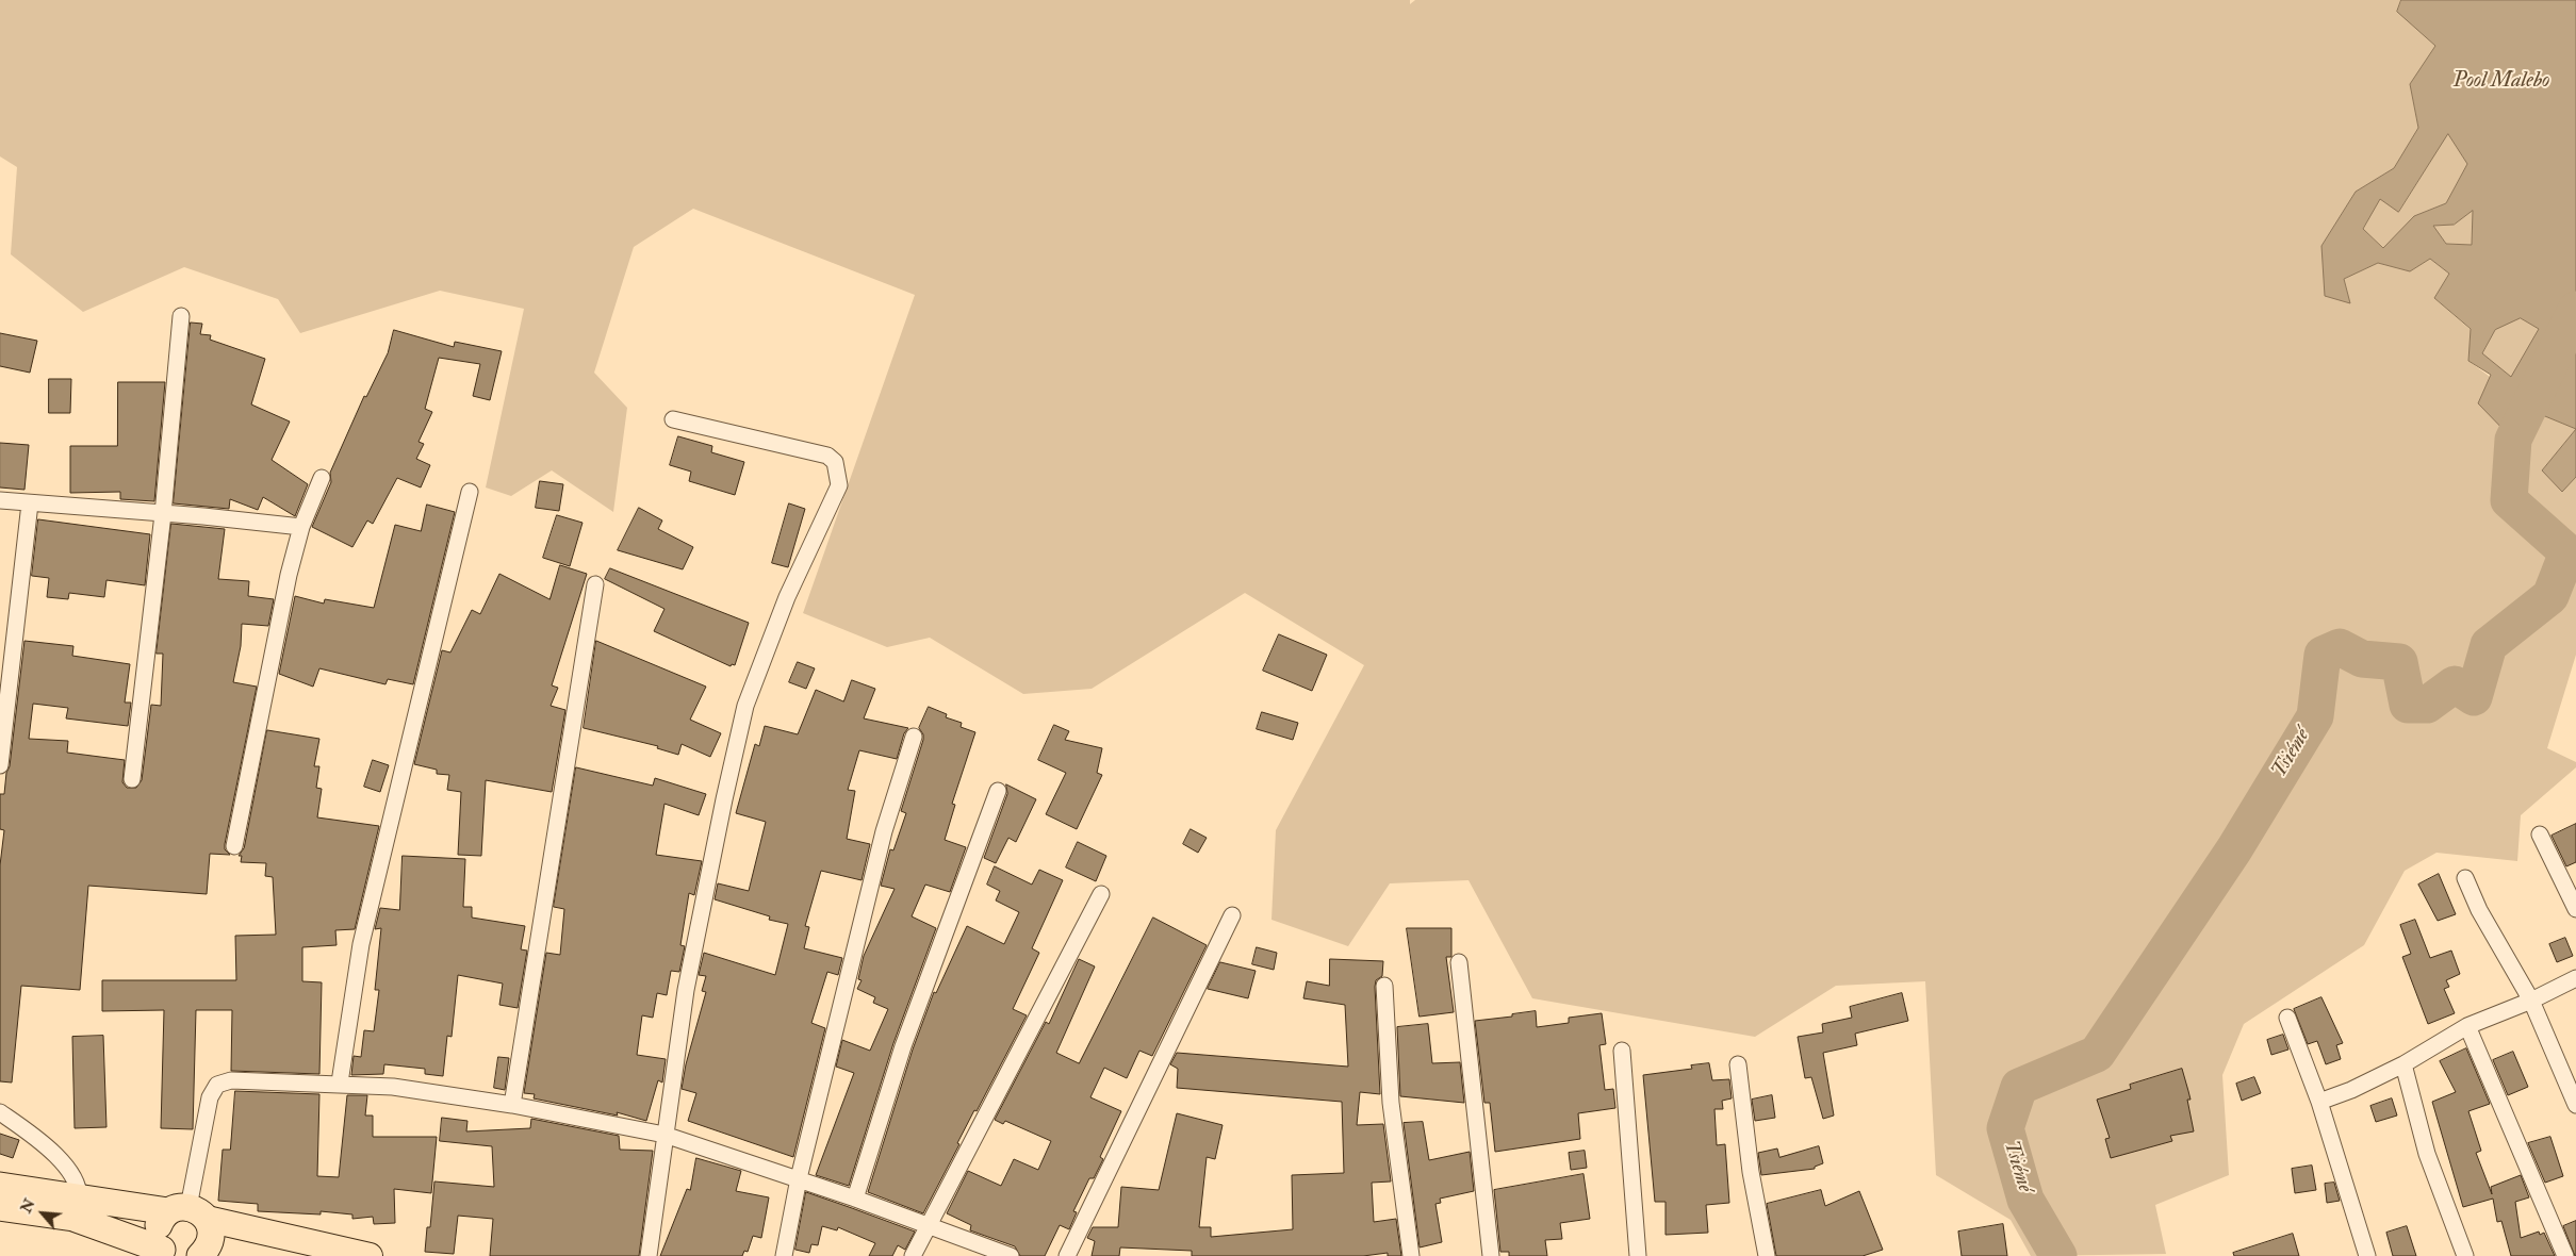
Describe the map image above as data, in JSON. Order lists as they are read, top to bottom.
{
  "water": ["Pool Malebo", "Tsiémé"],
  "north": "top left"
}
